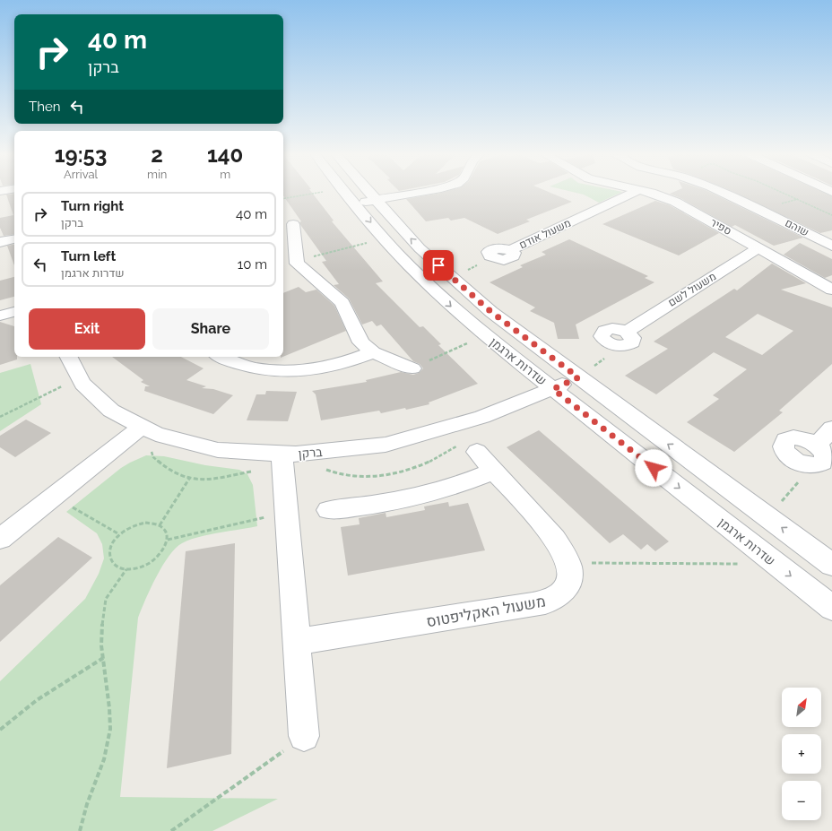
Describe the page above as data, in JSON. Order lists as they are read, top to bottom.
{
  "streets": {
    "street": [
      "ספיר",
      "שוהם",
      "משעול אודם",
      "משעול לשם",
      "שדרות ארגמן",
      "ברקן",
      "משעול האקליפטוס"
    ]
  },
  "crossings": [
    ["ספיר", "משעול לשם"],
    ["שדרות ארגמן", "ברקן"]
  ],
  "north": "top right",
  "page": {
    "turn": ["40 m", "ברקן"],
    "then": "Then",
    "eta": [
      "19:53",
      "Arrival",
      "2",
      "min",
      "140",
      "m"
    ],
    "list": [
      {
        "name": "Turn right",
        "note": "ברקן",
        "value": "40 m"
      },
      {
        "name": "Turn left",
        "note": "שדרות ארגמן",
        "value": "10 m"
      }
    ],
    "buttons": ["Exit", "Share"],
    "map_buttons": ["+", "−"]
  }
}
